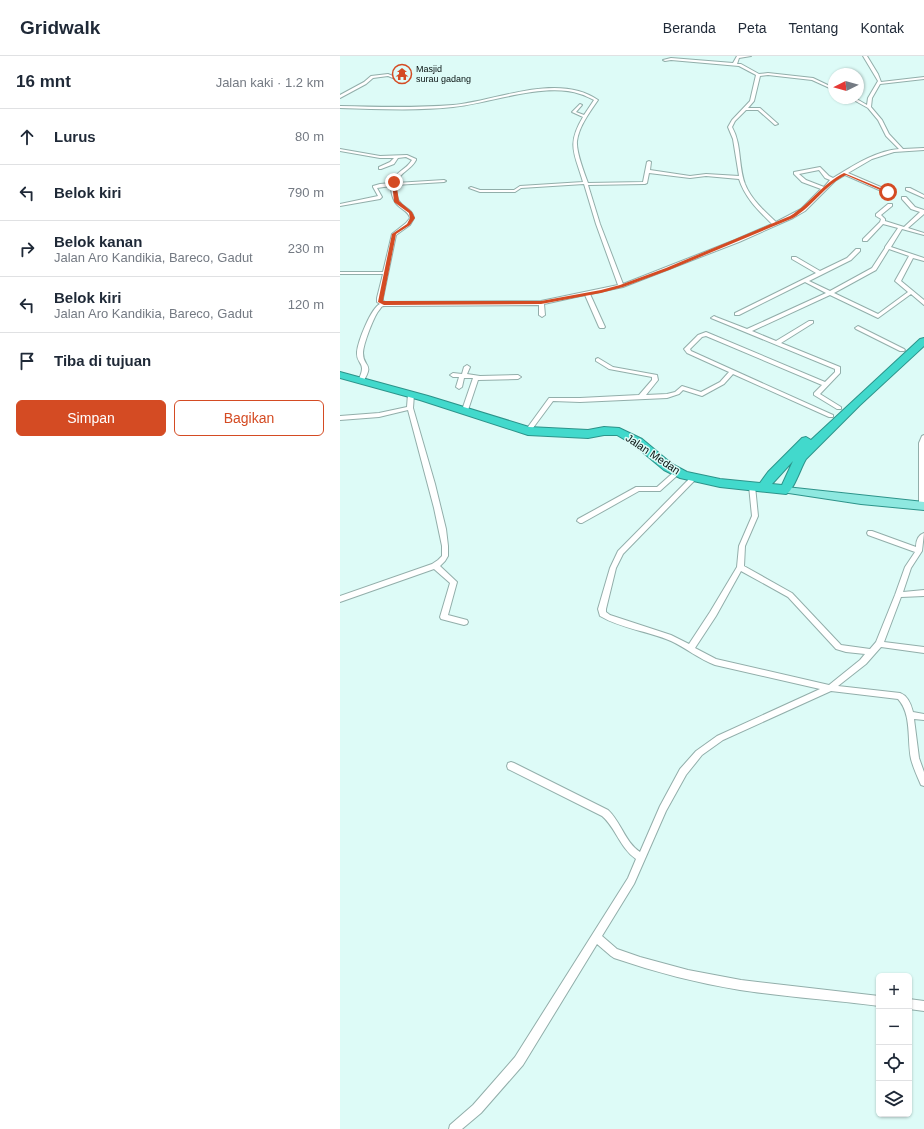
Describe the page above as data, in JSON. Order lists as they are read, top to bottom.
{
  "streets": {
    "highway": ["Jalan Medan"]
  },
  "places": {
    "temple": ["Masjid surau gadang"]
  },
  "north": "left",
  "page": {
    "header": "Gridwalk",
    "nav": [
      "Beranda",
      "Peta",
      "Tentang",
      "Kontak"
    ],
    "heading": ["16 mnt", "Jalan kaki · 1.2 km"],
    "list": [
      ["Lurus", "80 m"],
      ["Belok kiri", "790 m"],
      ["Belok kanan", "Jalan Aro Kandikia, Bareco, Gadut", "230 m"],
      ["Belok kiri", "Jalan Aro Kandikia, Bareco, Gadut", "120 m"],
      "Tiba di tujuan"
    ],
    "buttons": ["Simpan", "Bagikan"],
    "map_buttons": ["+", "−"]
  }
}
